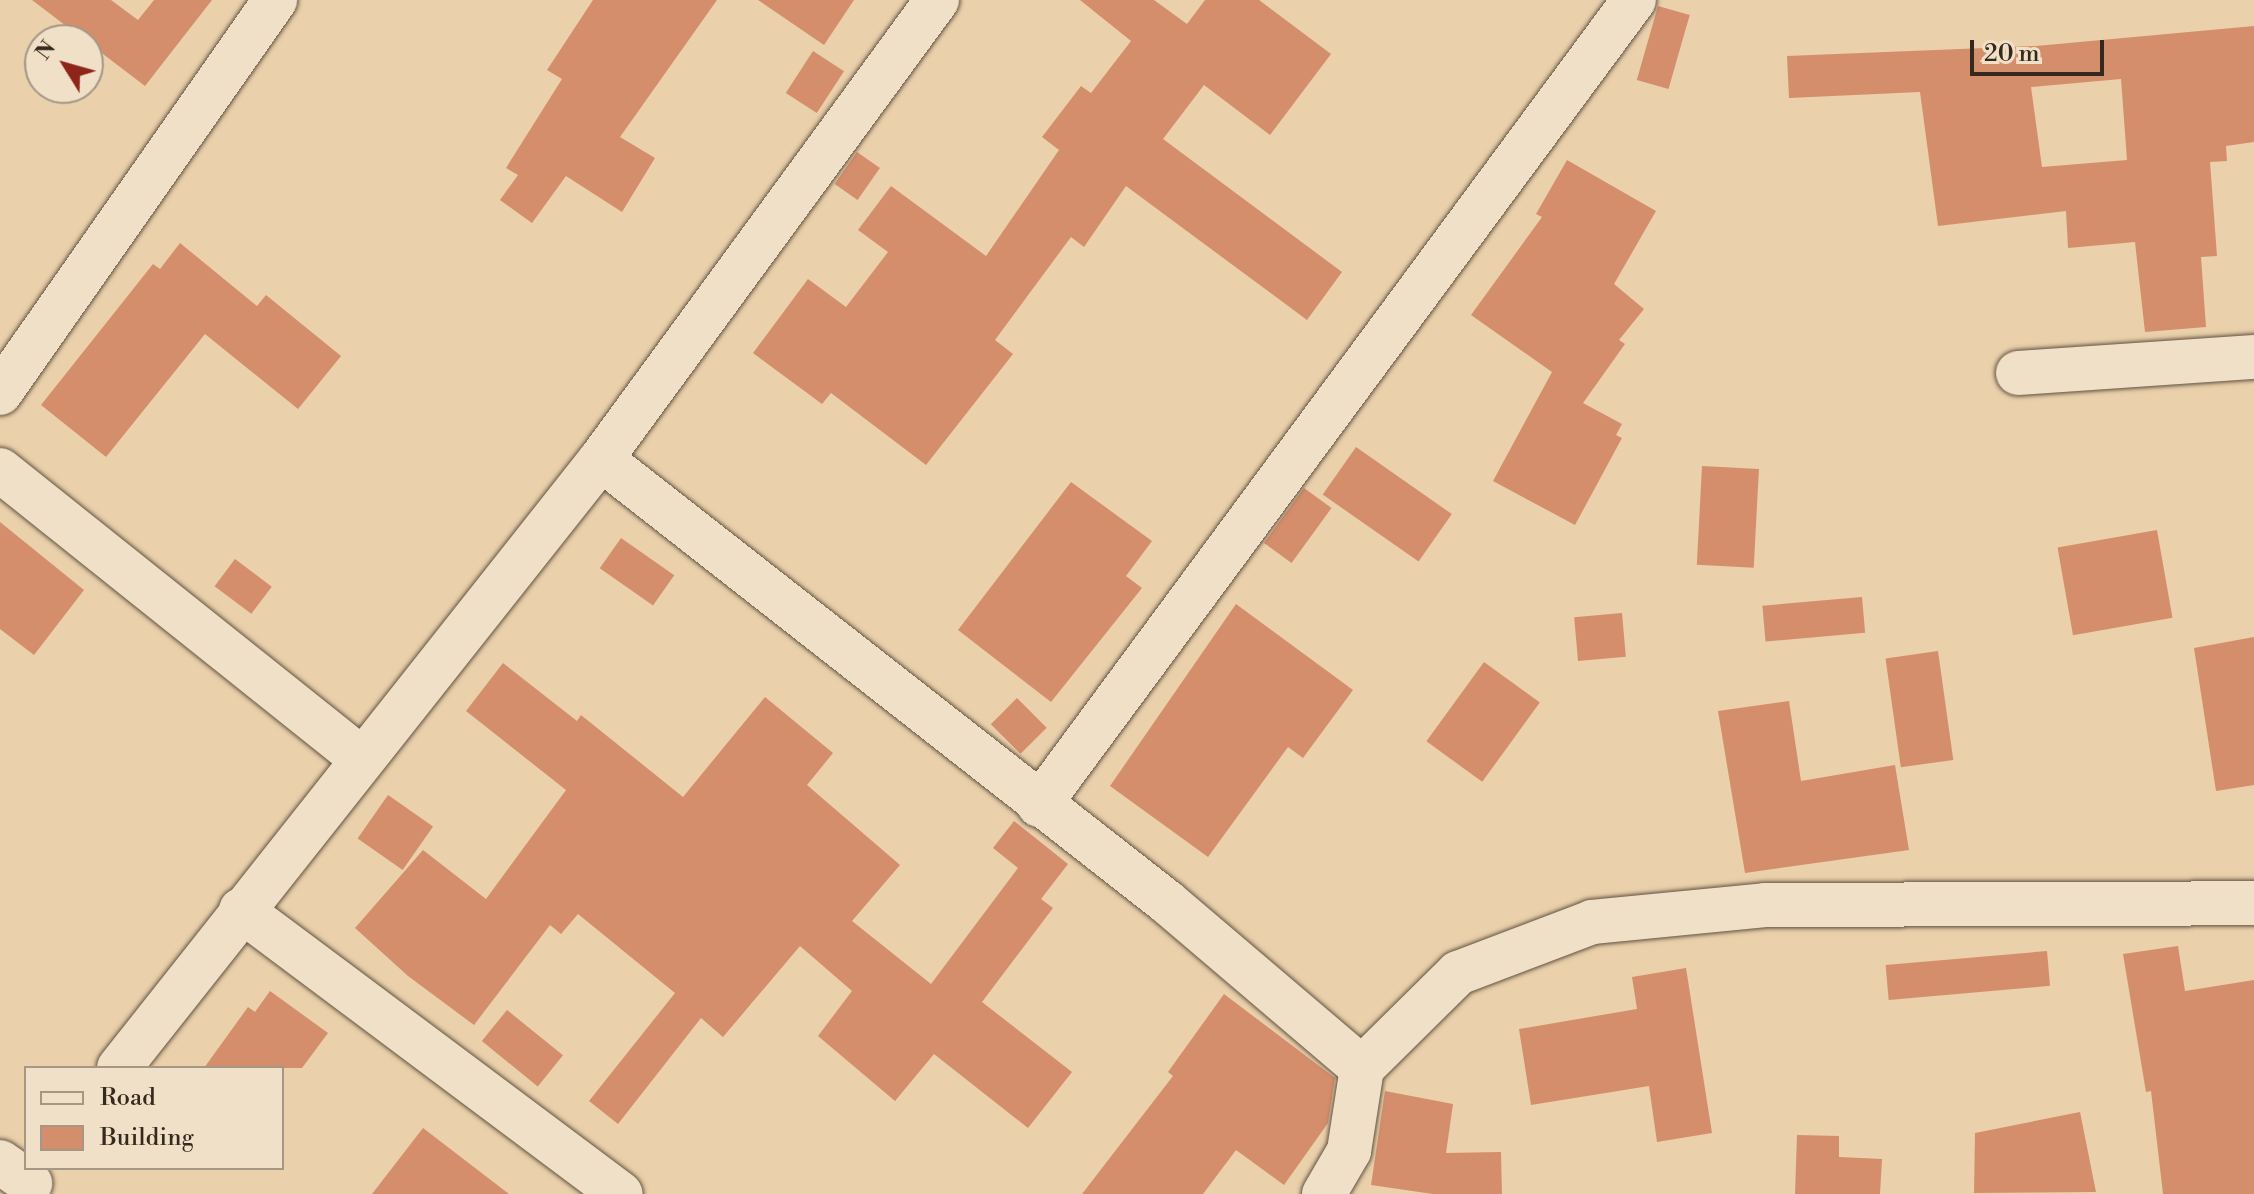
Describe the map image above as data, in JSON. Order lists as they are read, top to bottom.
{
  "legend": ["Road", "Building"],
  "scale_bar": "20 m",
  "north": "top left"
}
